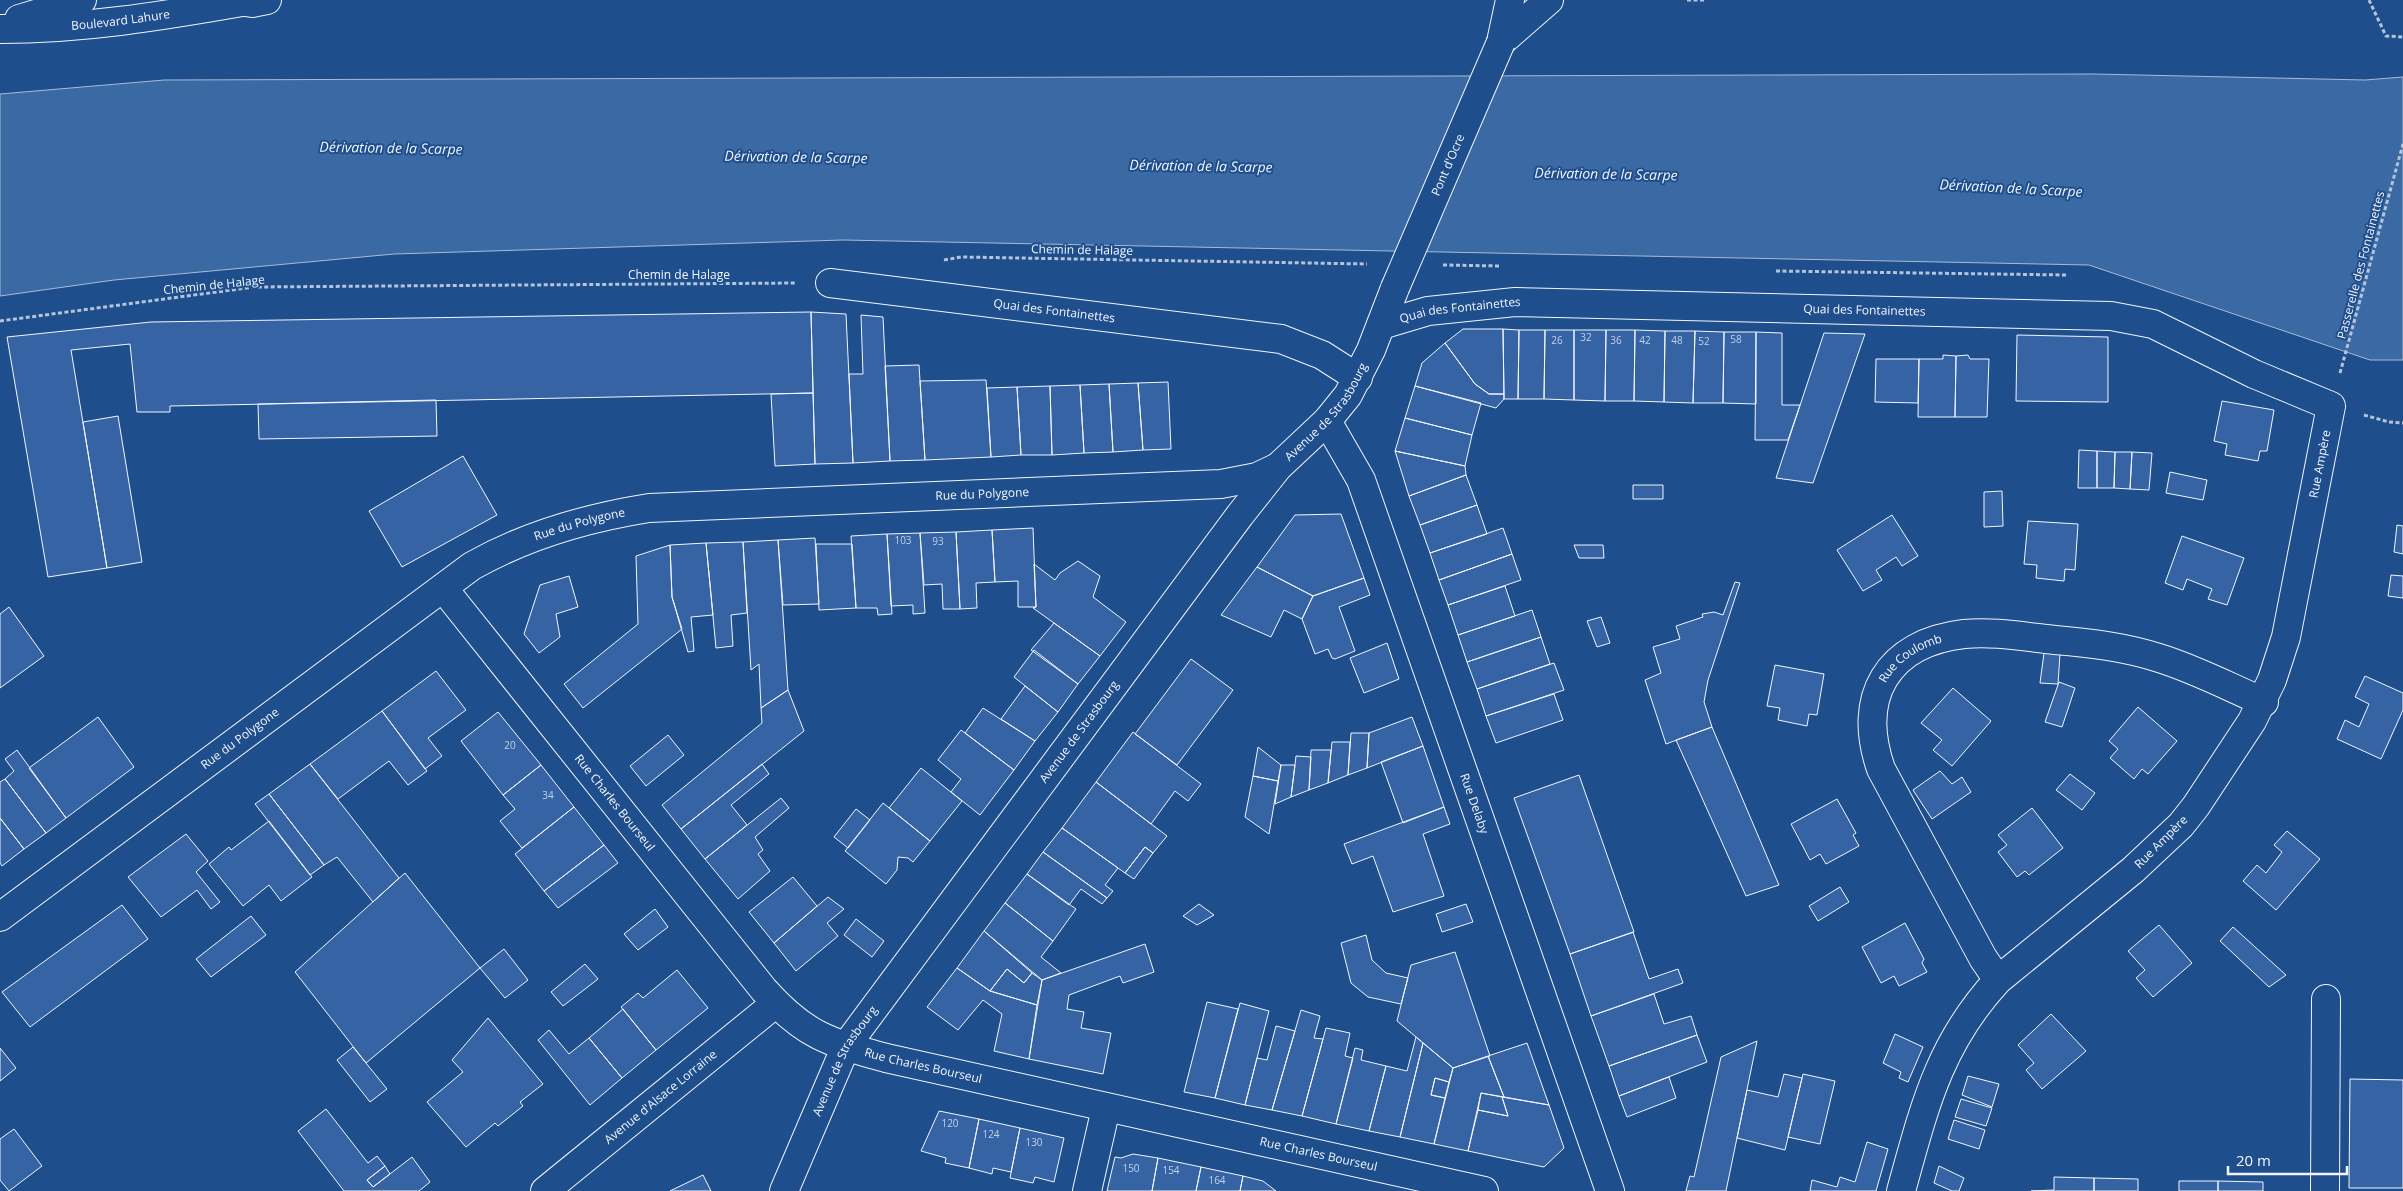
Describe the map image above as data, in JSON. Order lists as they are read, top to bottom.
{
  "streets": {
    "street": [
      "Boulevard Lahure",
      "Pont d'Ocre",
      "Quai des Fontainettes",
      "Avenue de Strasbourg",
      "Rue Ampère",
      "Rue du Polygone",
      "Rue Coulomb",
      "Rue Charles Bourseul",
      "Rue Delaby",
      "Avenue d'Alsace Lorraine"
    ],
    "path": ["Chemin de Halage", "Passerelle des Fontainettes"]
  },
  "crossings": [
    ["Pont d'Ocre", "Avenue de Strasbourg"],
    ["Chemin de Halage", "Quai des Fontainettes"],
    ["Passerelle des Fontainettes", "Quai des Fontainettes"],
    ["Passerelle des Fontainettes", "Rue Ampère"],
    ["Quai des Fontainettes", "Avenue de Strasbourg"],
    ["Quai des Fontainettes", "Rue Ampère"],
    ["Avenue de Strasbourg", "Rue du Polygone"],
    ["Avenue de Strasbourg", "Rue Charles Bourseul"],
    ["Avenue de Strasbourg", "Rue Delaby"],
    ["Rue Ampère", "Rue Coulomb"],
    ["Rue du Polygone", "Rue Charles Bourseul"],
    ["Rue Charles Bourseul", "Avenue d'Alsace Lorraine"]
  ],
  "water": ["Dérivation de la Scarpe"],
  "house_numbers": [
    "32",
    "58",
    "26",
    "36",
    "42",
    "48",
    "52",
    "103",
    "93",
    "20",
    "34",
    "120",
    "124",
    "130",
    "150",
    "154",
    "164"
  ],
  "scale_bar": "20 m"
}
